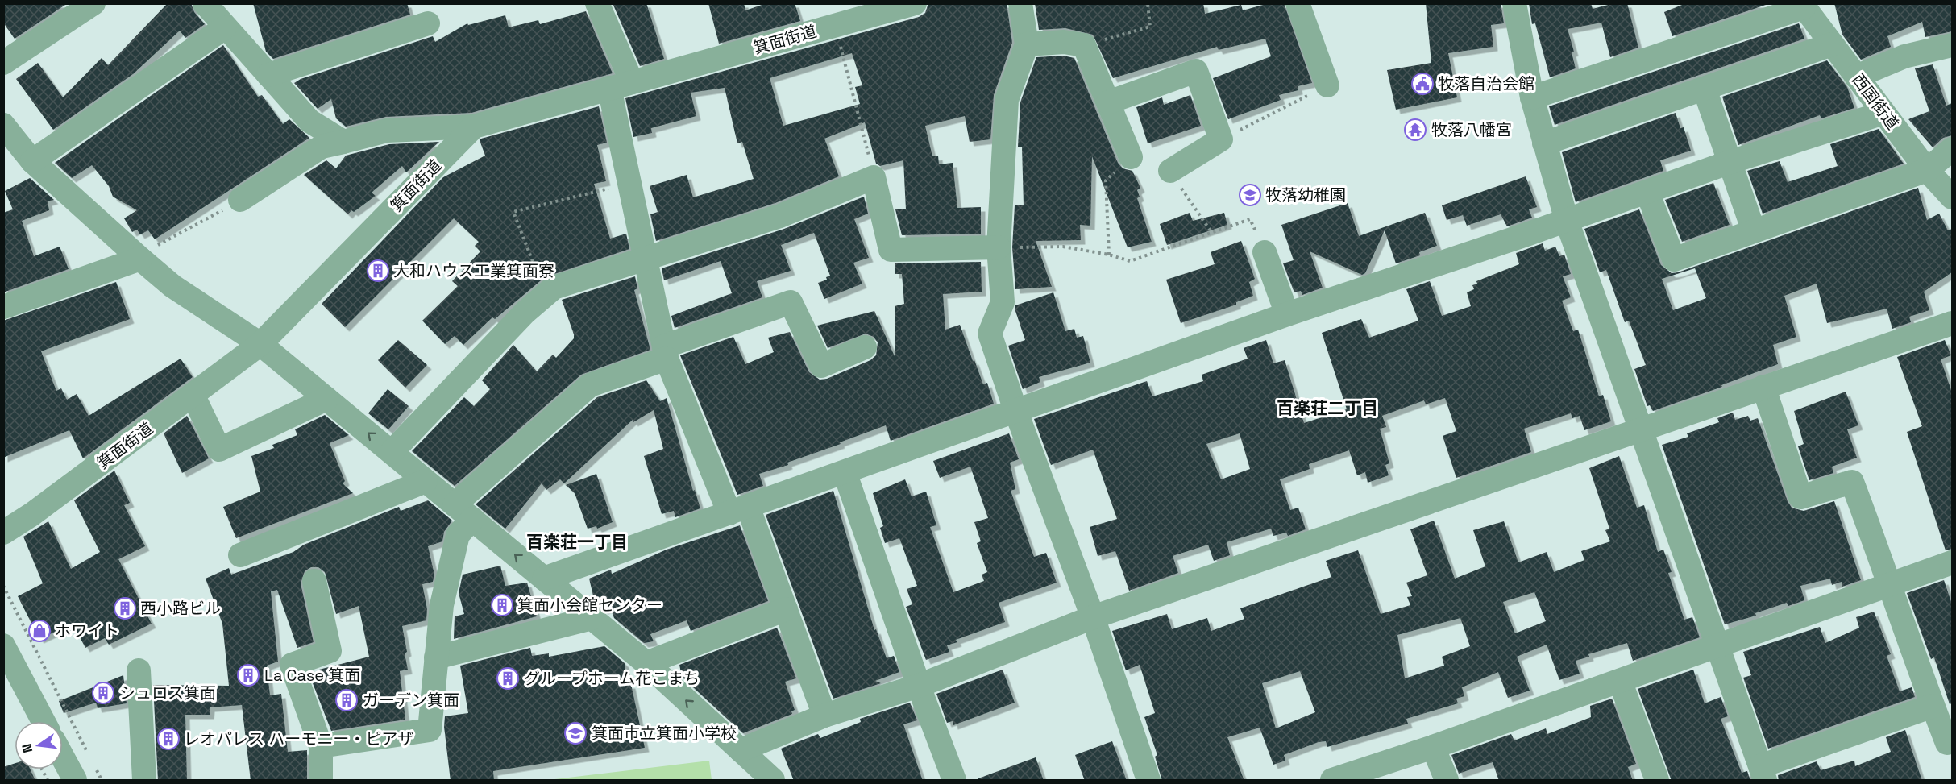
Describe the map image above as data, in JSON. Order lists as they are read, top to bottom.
{
  "streets": {
    "street": ["箕面街道", "西国街道"]
  },
  "districts": ["百楽荘二丁目", "百楽荘一丁目"],
  "places": {
    "public building": ["牧落自治会館"],
    "temple": ["牧落八幡宮"],
    "school or university": ["牧落幼稚園", "箕面市立箕面小学校"],
    "building": [
      "大和ハウス工業箕面寮",
      "箕面小会館センター",
      "西小路ビル",
      "La Case 箕面",
      "グループホーム花こまち",
      "シュロス箕面",
      "ガーデン箕面",
      "レオパレス ハーモニー・ピアザ"
    ],
    "shop": ["ホワイト"]
  },
  "north": "left"
}
